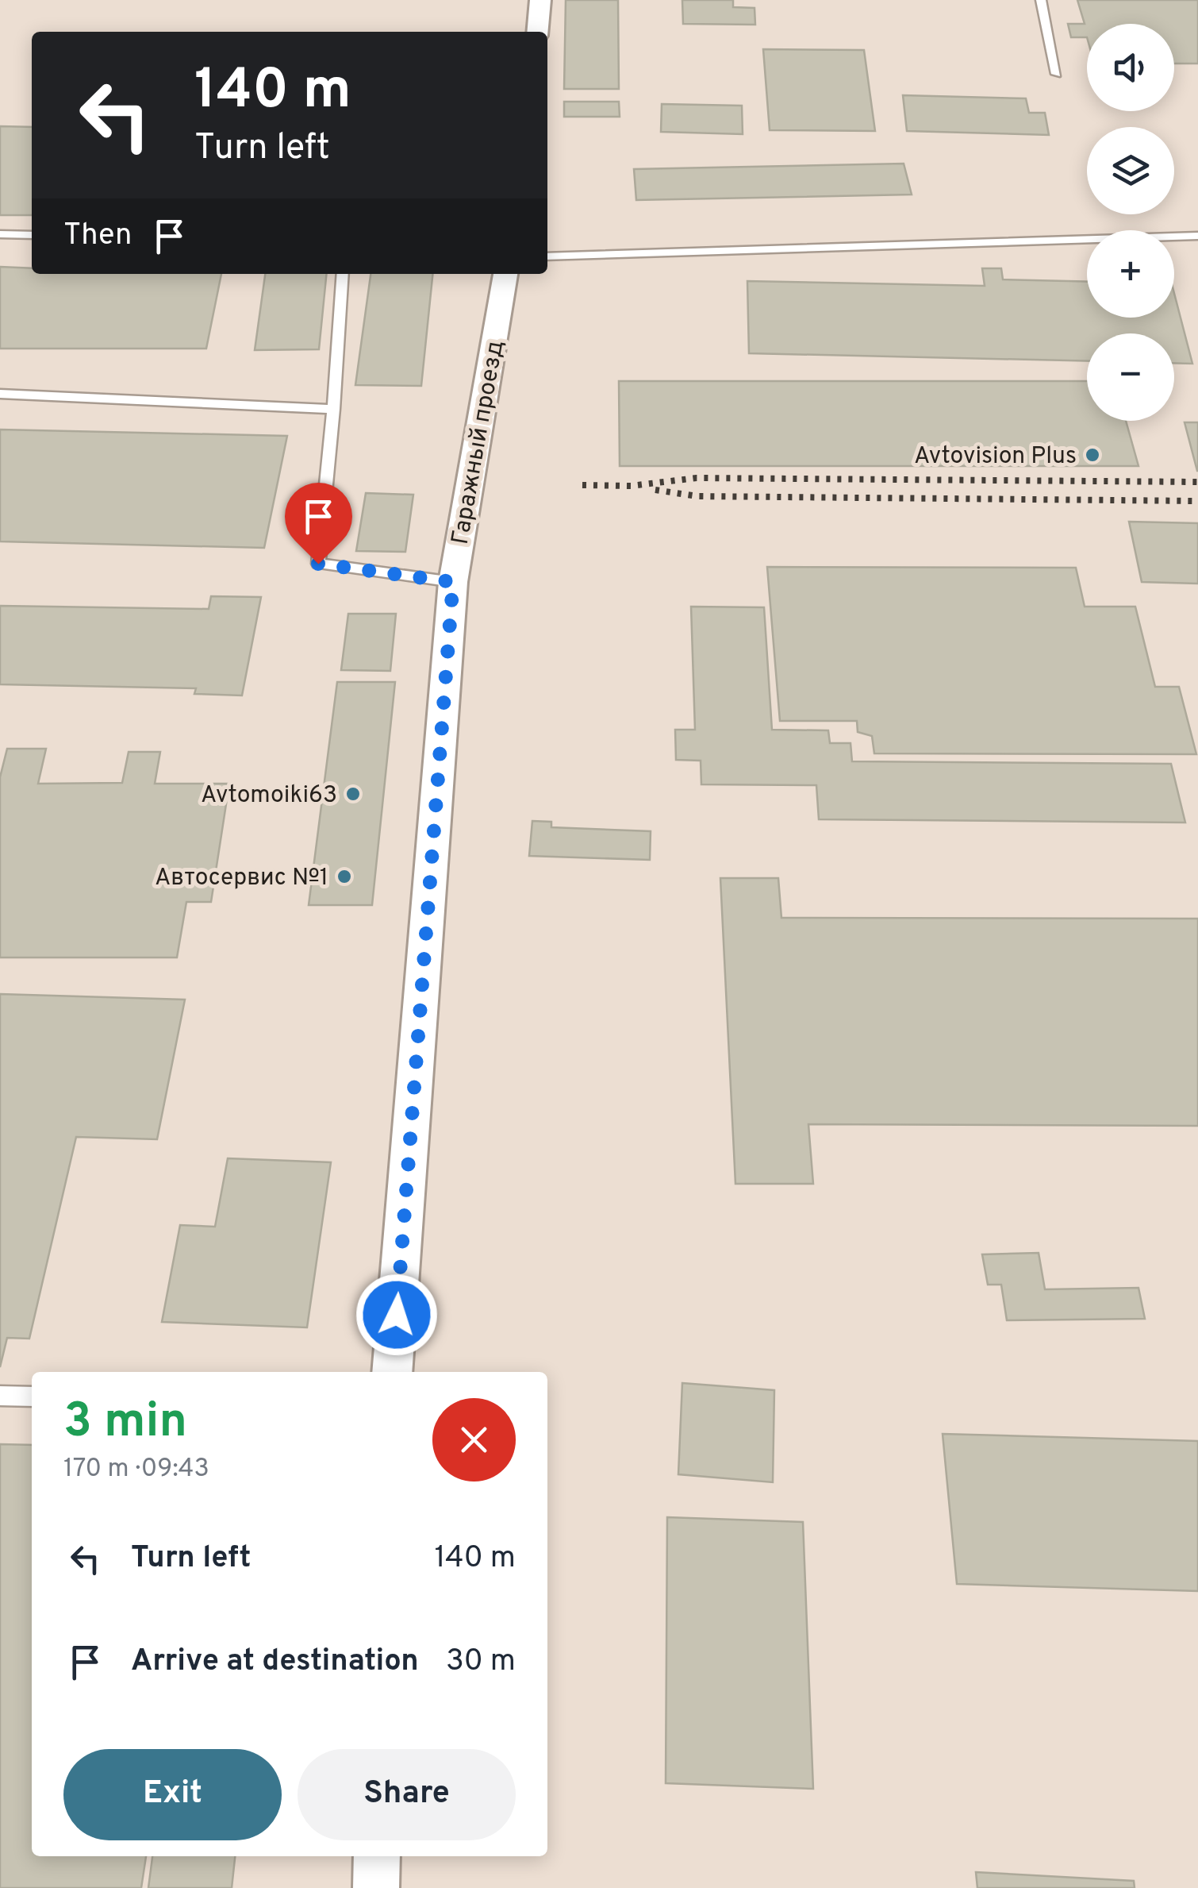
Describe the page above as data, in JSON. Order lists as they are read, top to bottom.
{
  "streets": {
    "street": ["Гаражный проезд"]
  },
  "places": ["Avtovision Plus", "Avtomoiki63", "Автосервис №1"],
  "page": {
    "map_buttons": ["+", "−"],
    "turn": ["140 m", "Turn left"],
    "then": "Then",
    "heading": ["3 min", "170 m · 09:43"],
    "list": [
      {
        "name": "Turn left",
        "value": "140 m"
      },
      {
        "name": "Arrive at destination",
        "value": "30 m"
      }
    ],
    "buttons": ["Exit", "Share"]
  }
}
